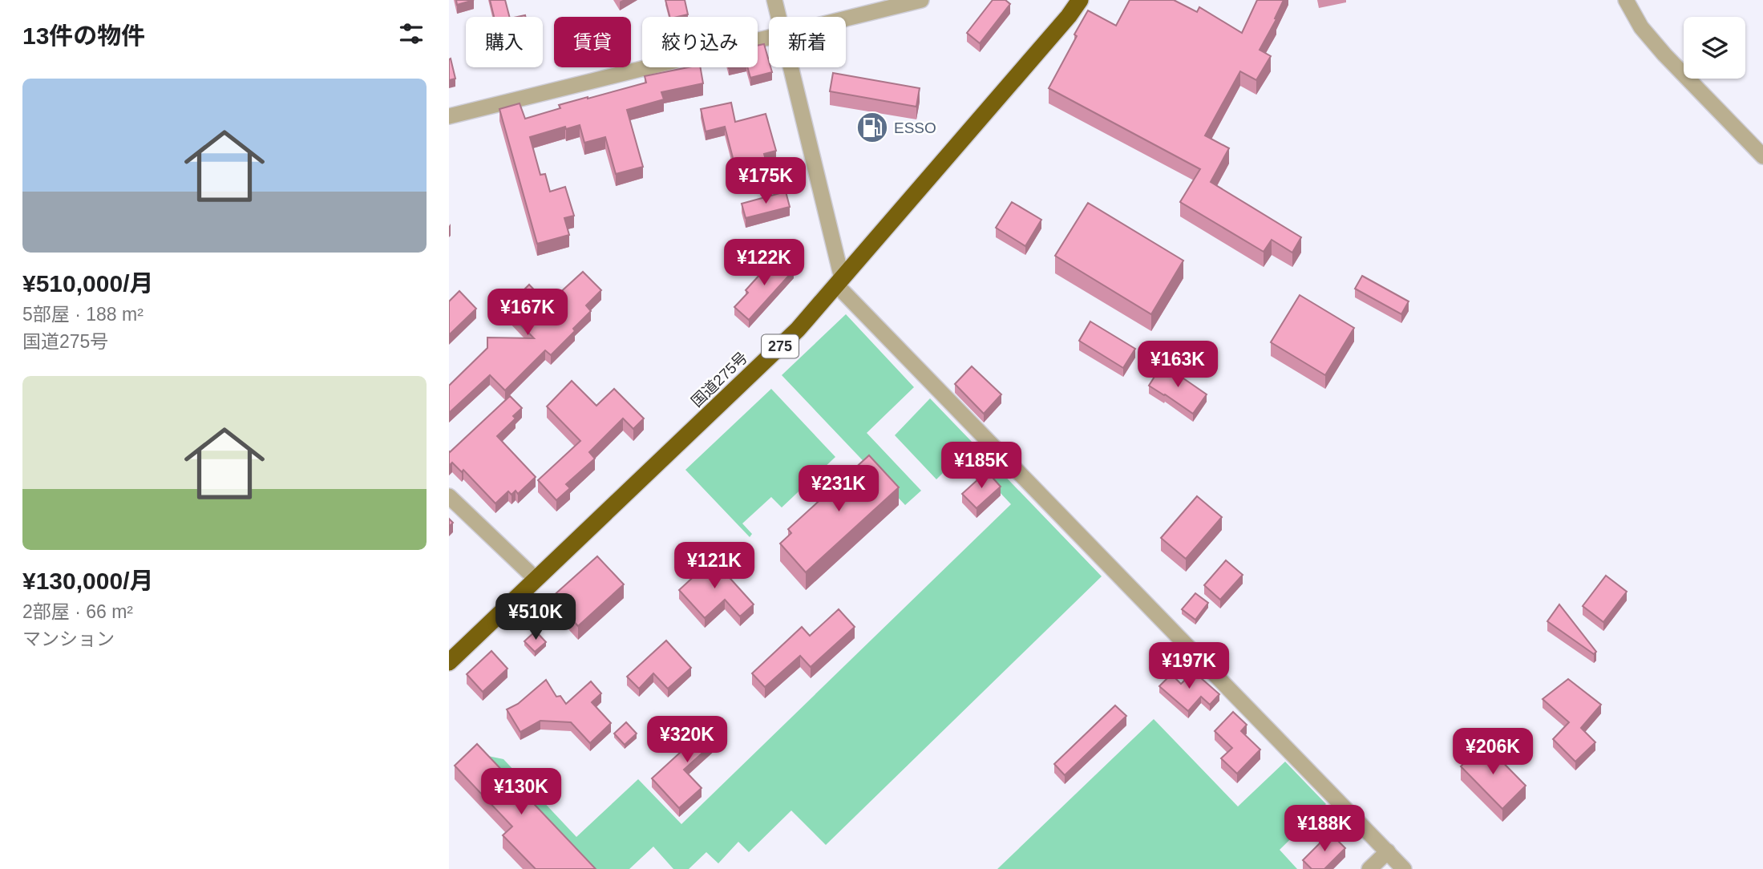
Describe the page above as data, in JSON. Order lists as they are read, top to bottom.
{
  "streets": {
    "highway": ["275", "国道275号"]
  },
  "places": {
    "fuel station": ["ESSO"]
  },
  "page": {
    "heading": "13件の物件",
    "chip": [
      "購入",
      "賃貸",
      "絞り込み",
      "新着"
    ],
    "list": [
      {
        "name": "¥510,000/月",
        "note": "5部屋 · 188 m² · 国道275号"
      },
      {
        "name": "¥130,000/月",
        "note": "2部屋 · 66 m² · マンション"
      }
    ],
    "price": [
      "¥175K",
      "¥122K",
      "¥167K",
      "¥163K",
      "¥185K",
      "¥231K",
      "¥121K",
      "¥510K",
      "¥197K",
      "¥320K",
      "¥206K",
      "¥130K",
      "¥188K"
    ]
  }
}
